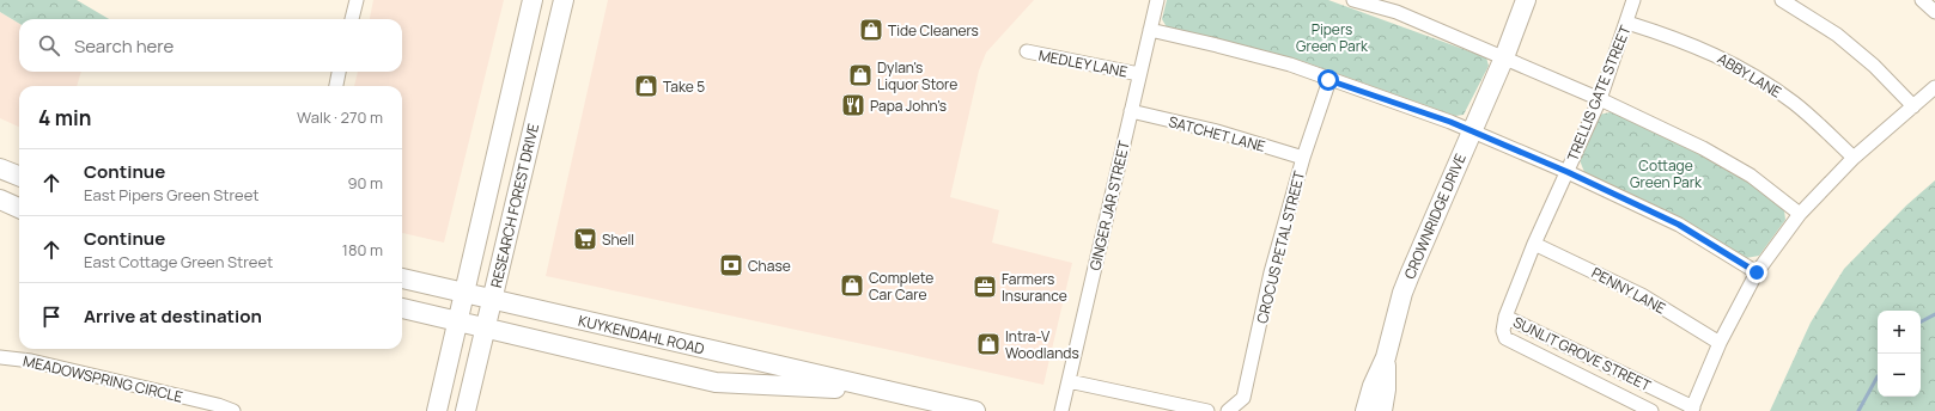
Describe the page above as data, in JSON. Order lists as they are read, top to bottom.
{
  "streets": {
    "main road": ["RESEARCH FOREST DRIVE", "CROWNRIDGE DRIVE", "KUYKENDAHL ROAD"],
    "street": [
      "MEDLEY LANE",
      "ABBY LANE",
      "TRELLIS GATE STREET",
      "SATCHET LANE",
      "GINGER JAR STREET",
      "CROCUS PETAL STREET",
      "PENNY LANE",
      "SUNLIT GROVE STREET",
      "MEADOWSPRING CIRCLE"
    ]
  },
  "crossings": [
    ["MEDLEY LANE", "GINGER JAR STREET"],
    ["ABBY LANE", "TRELLIS GATE STREET"],
    ["TRELLIS GATE STREET", "PENNY LANE"],
    ["TRELLIS GATE STREET", "SUNLIT GROVE STREET"],
    ["SATCHET LANE", "GINGER JAR STREET"],
    ["SATCHET LANE", "CROCUS PETAL STREET"],
    ["RESEARCH FOREST DRIVE", "KUYKENDAHL ROAD"]
  ],
  "parks": ["Pipers Green Park", "Cottage Green Park"],
  "places": {
    "shop": [
      "Tide Cleaners",
      "Dylan's Liquor Store",
      "Take 5",
      "Complete Car Care",
      "Intra-V Woodlands"
    ],
    "restaurant": ["Papa John's"],
    "supermarket": ["Shell"],
    "bank": ["Chase"],
    "office": ["Farmers Insurance"]
  },
  "page": {
    "search": "Search here",
    "heading": ["4 min", "Walk · 270 m"],
    "list": [
      ["Continue", "East Pipers Green Street", "90 m"],
      ["Continue", "East Cottage Green Street", "180 m"],
      "Arrive at destination"
    ],
    "map_buttons": ["+", "−"]
  }
}
